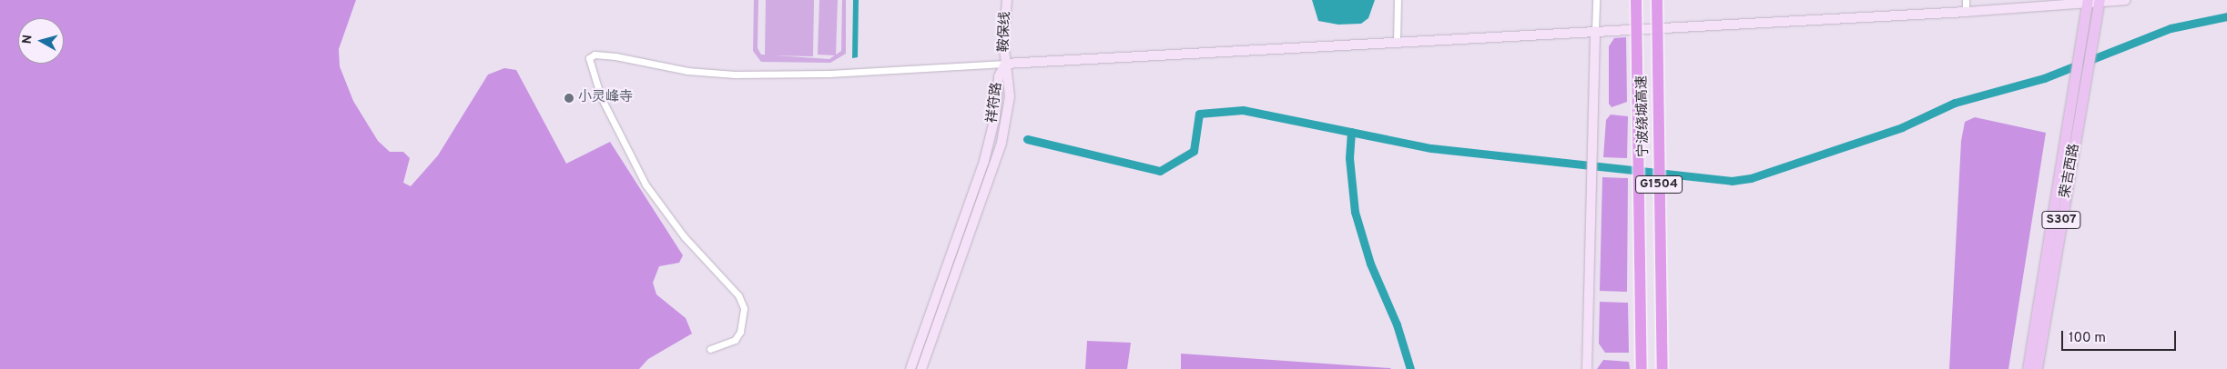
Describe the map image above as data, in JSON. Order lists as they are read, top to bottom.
{
  "streets": {
    "highway": ["宁波绕城高速", "G1504"],
    "main road": [
      "鞍保线",
      "祥符路",
      "荣吉西路",
      "S307"
    ]
  },
  "crossings": [
    ["鞍保线", "祥符路"]
  ],
  "places": ["小灵峰寺"],
  "scale_bar": "100 m",
  "north": "left"
}
